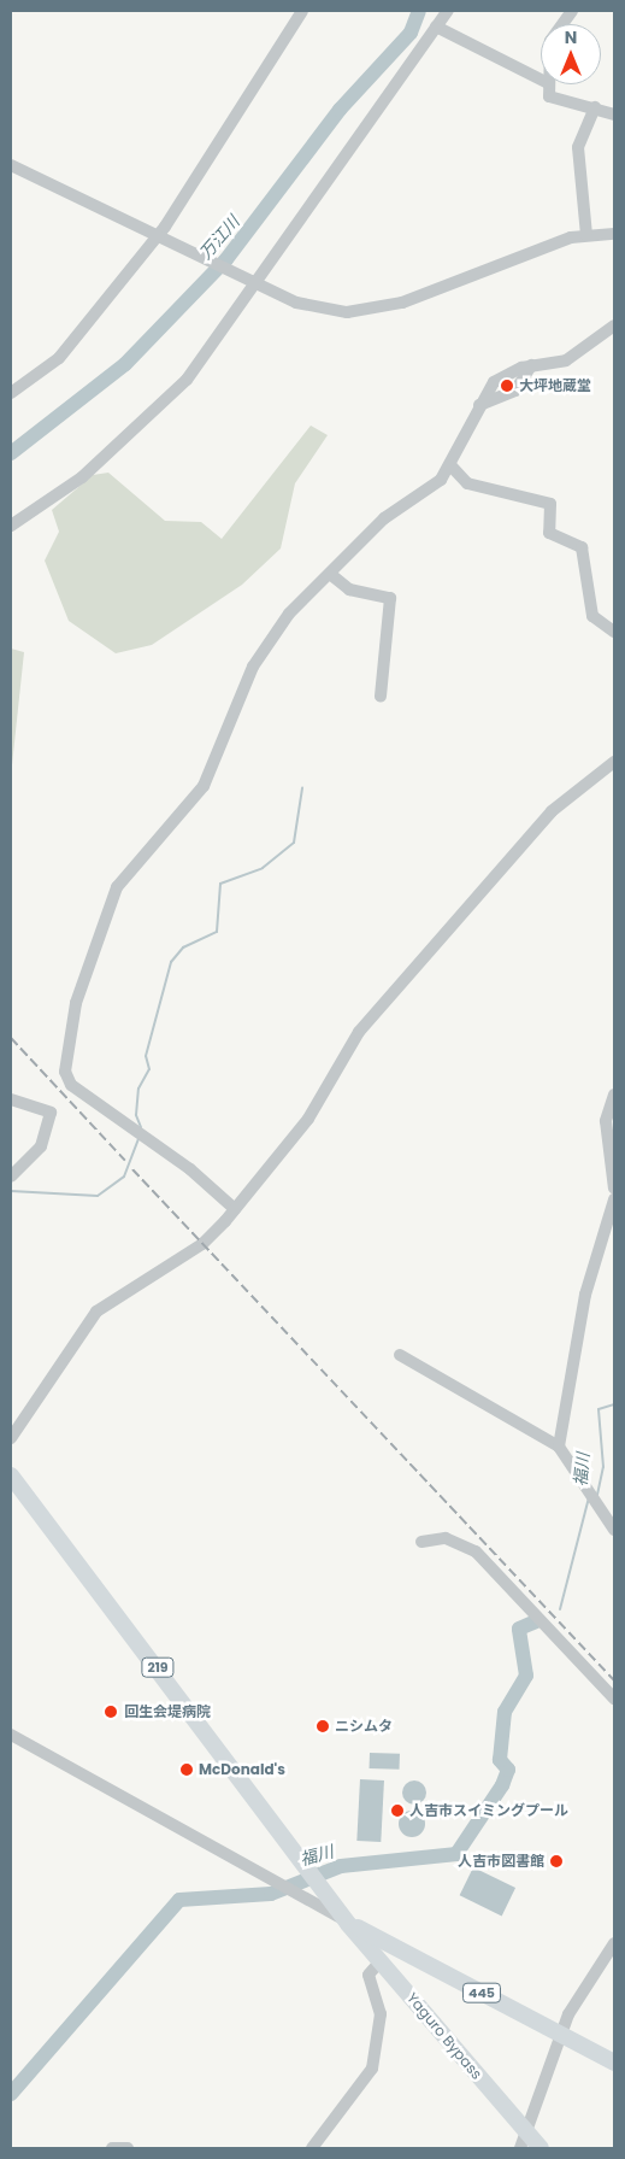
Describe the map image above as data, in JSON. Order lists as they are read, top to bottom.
{
  "streets": {
    "highway": ["219", "445", "Yaguro Bypass"]
  },
  "crossings": [
    ["219", "445"],
    ["219", "Yaguro Bypass"],
    ["445", "Yaguro Bypass"]
  ],
  "water": ["万江川", "福川"],
  "places": [
    "大坪地蔵堂",
    "回生会堤病院",
    "ニシムタ",
    "McDonald's",
    "人吉市スイミングプール",
    "人吉市図書館"
  ],
  "north": "top"
}
